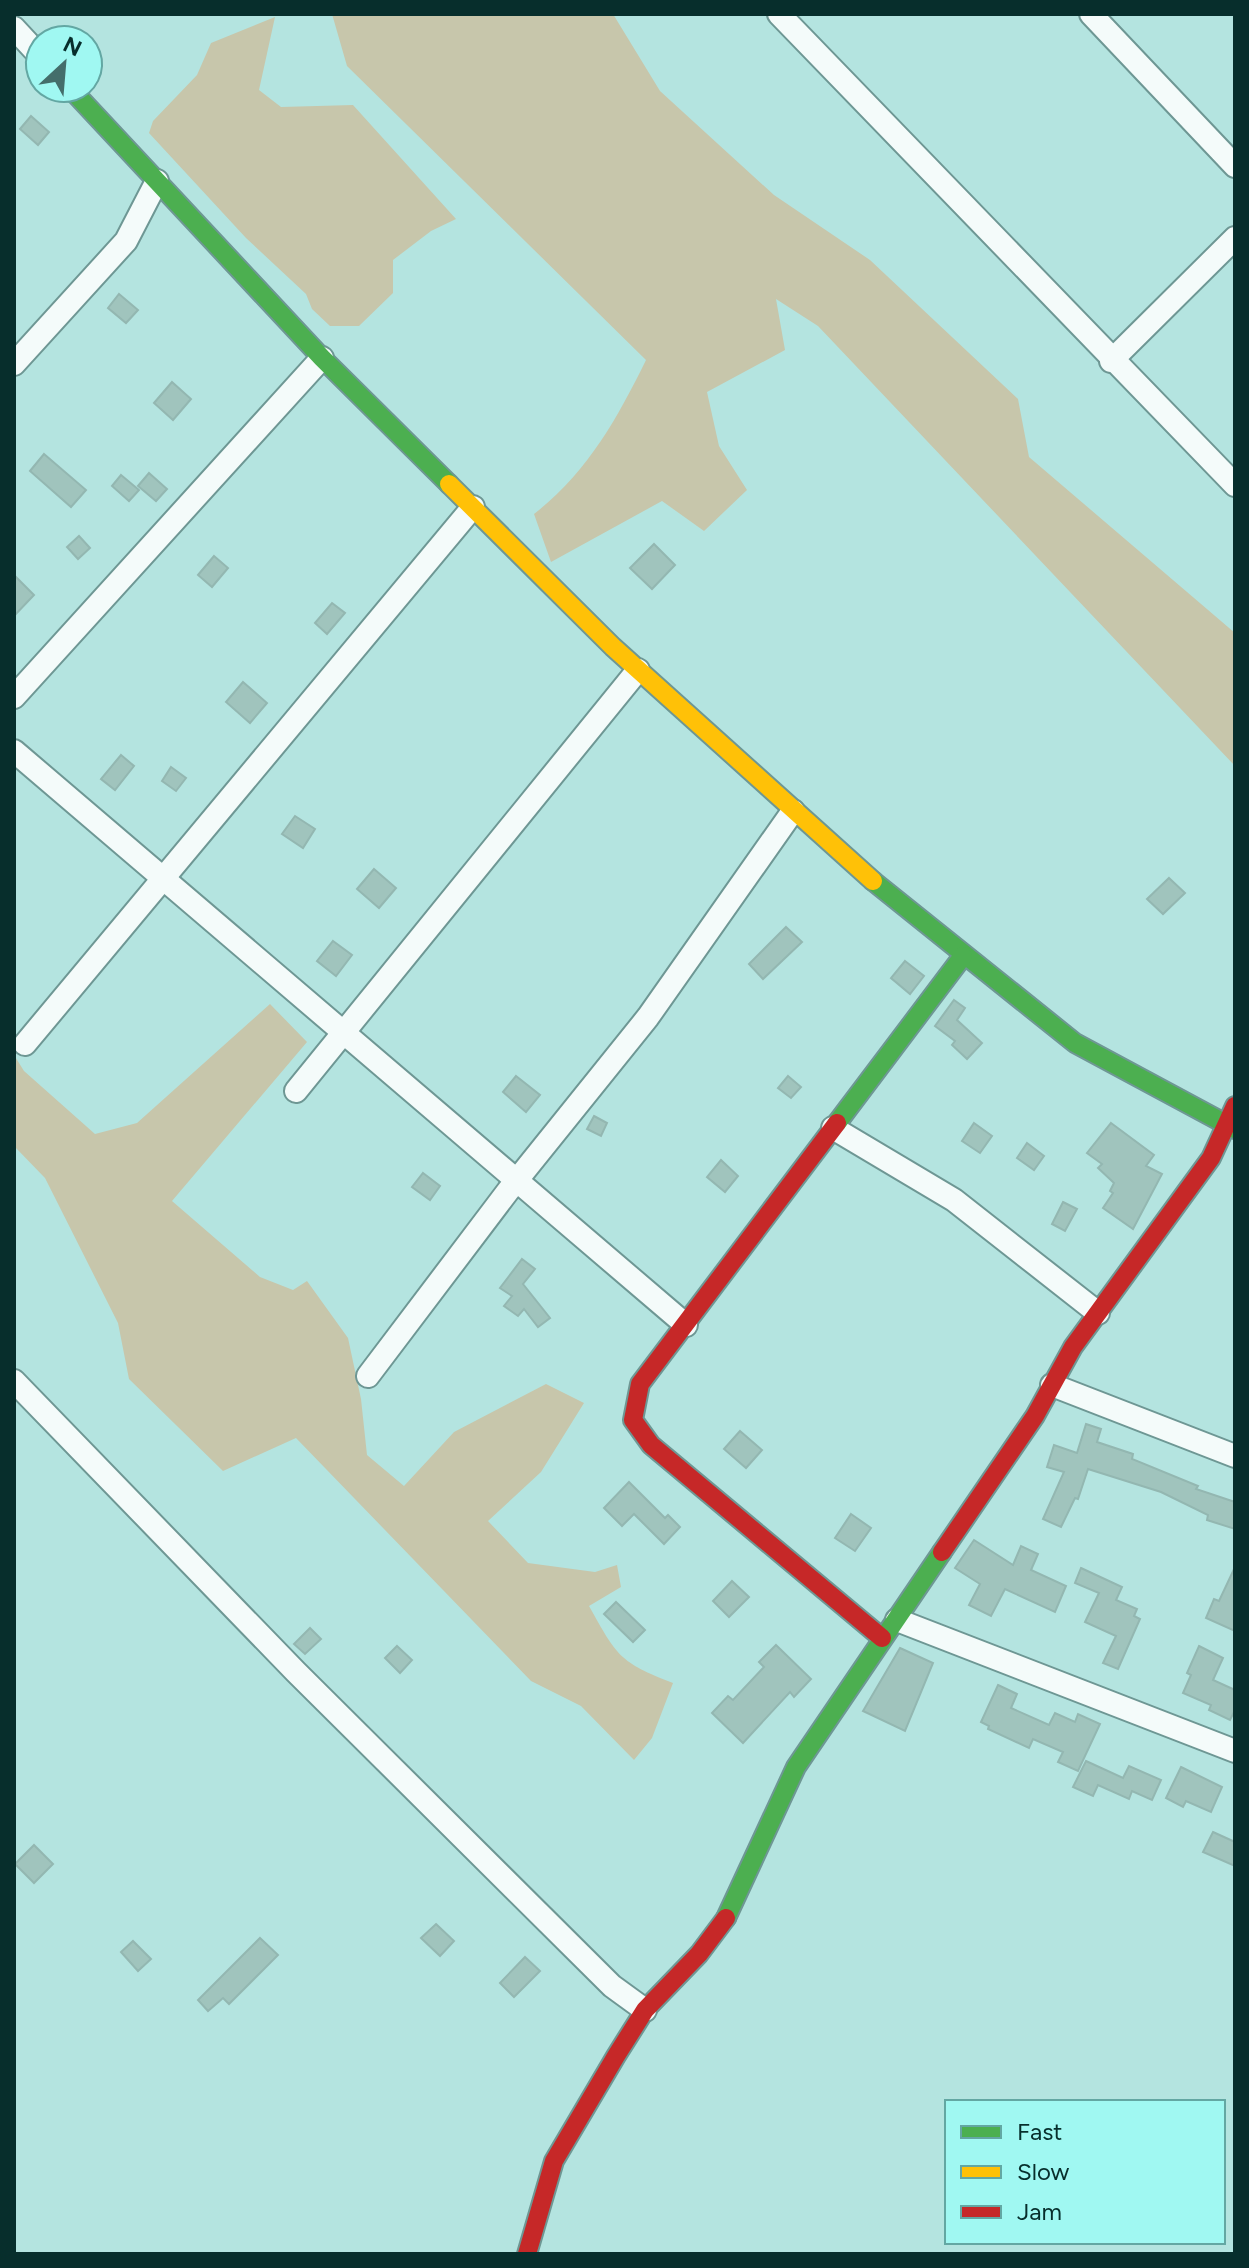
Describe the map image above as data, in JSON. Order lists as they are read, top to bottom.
{
  "legend": ["Fast", "Slow", "Jam"],
  "north": "top right"
}
